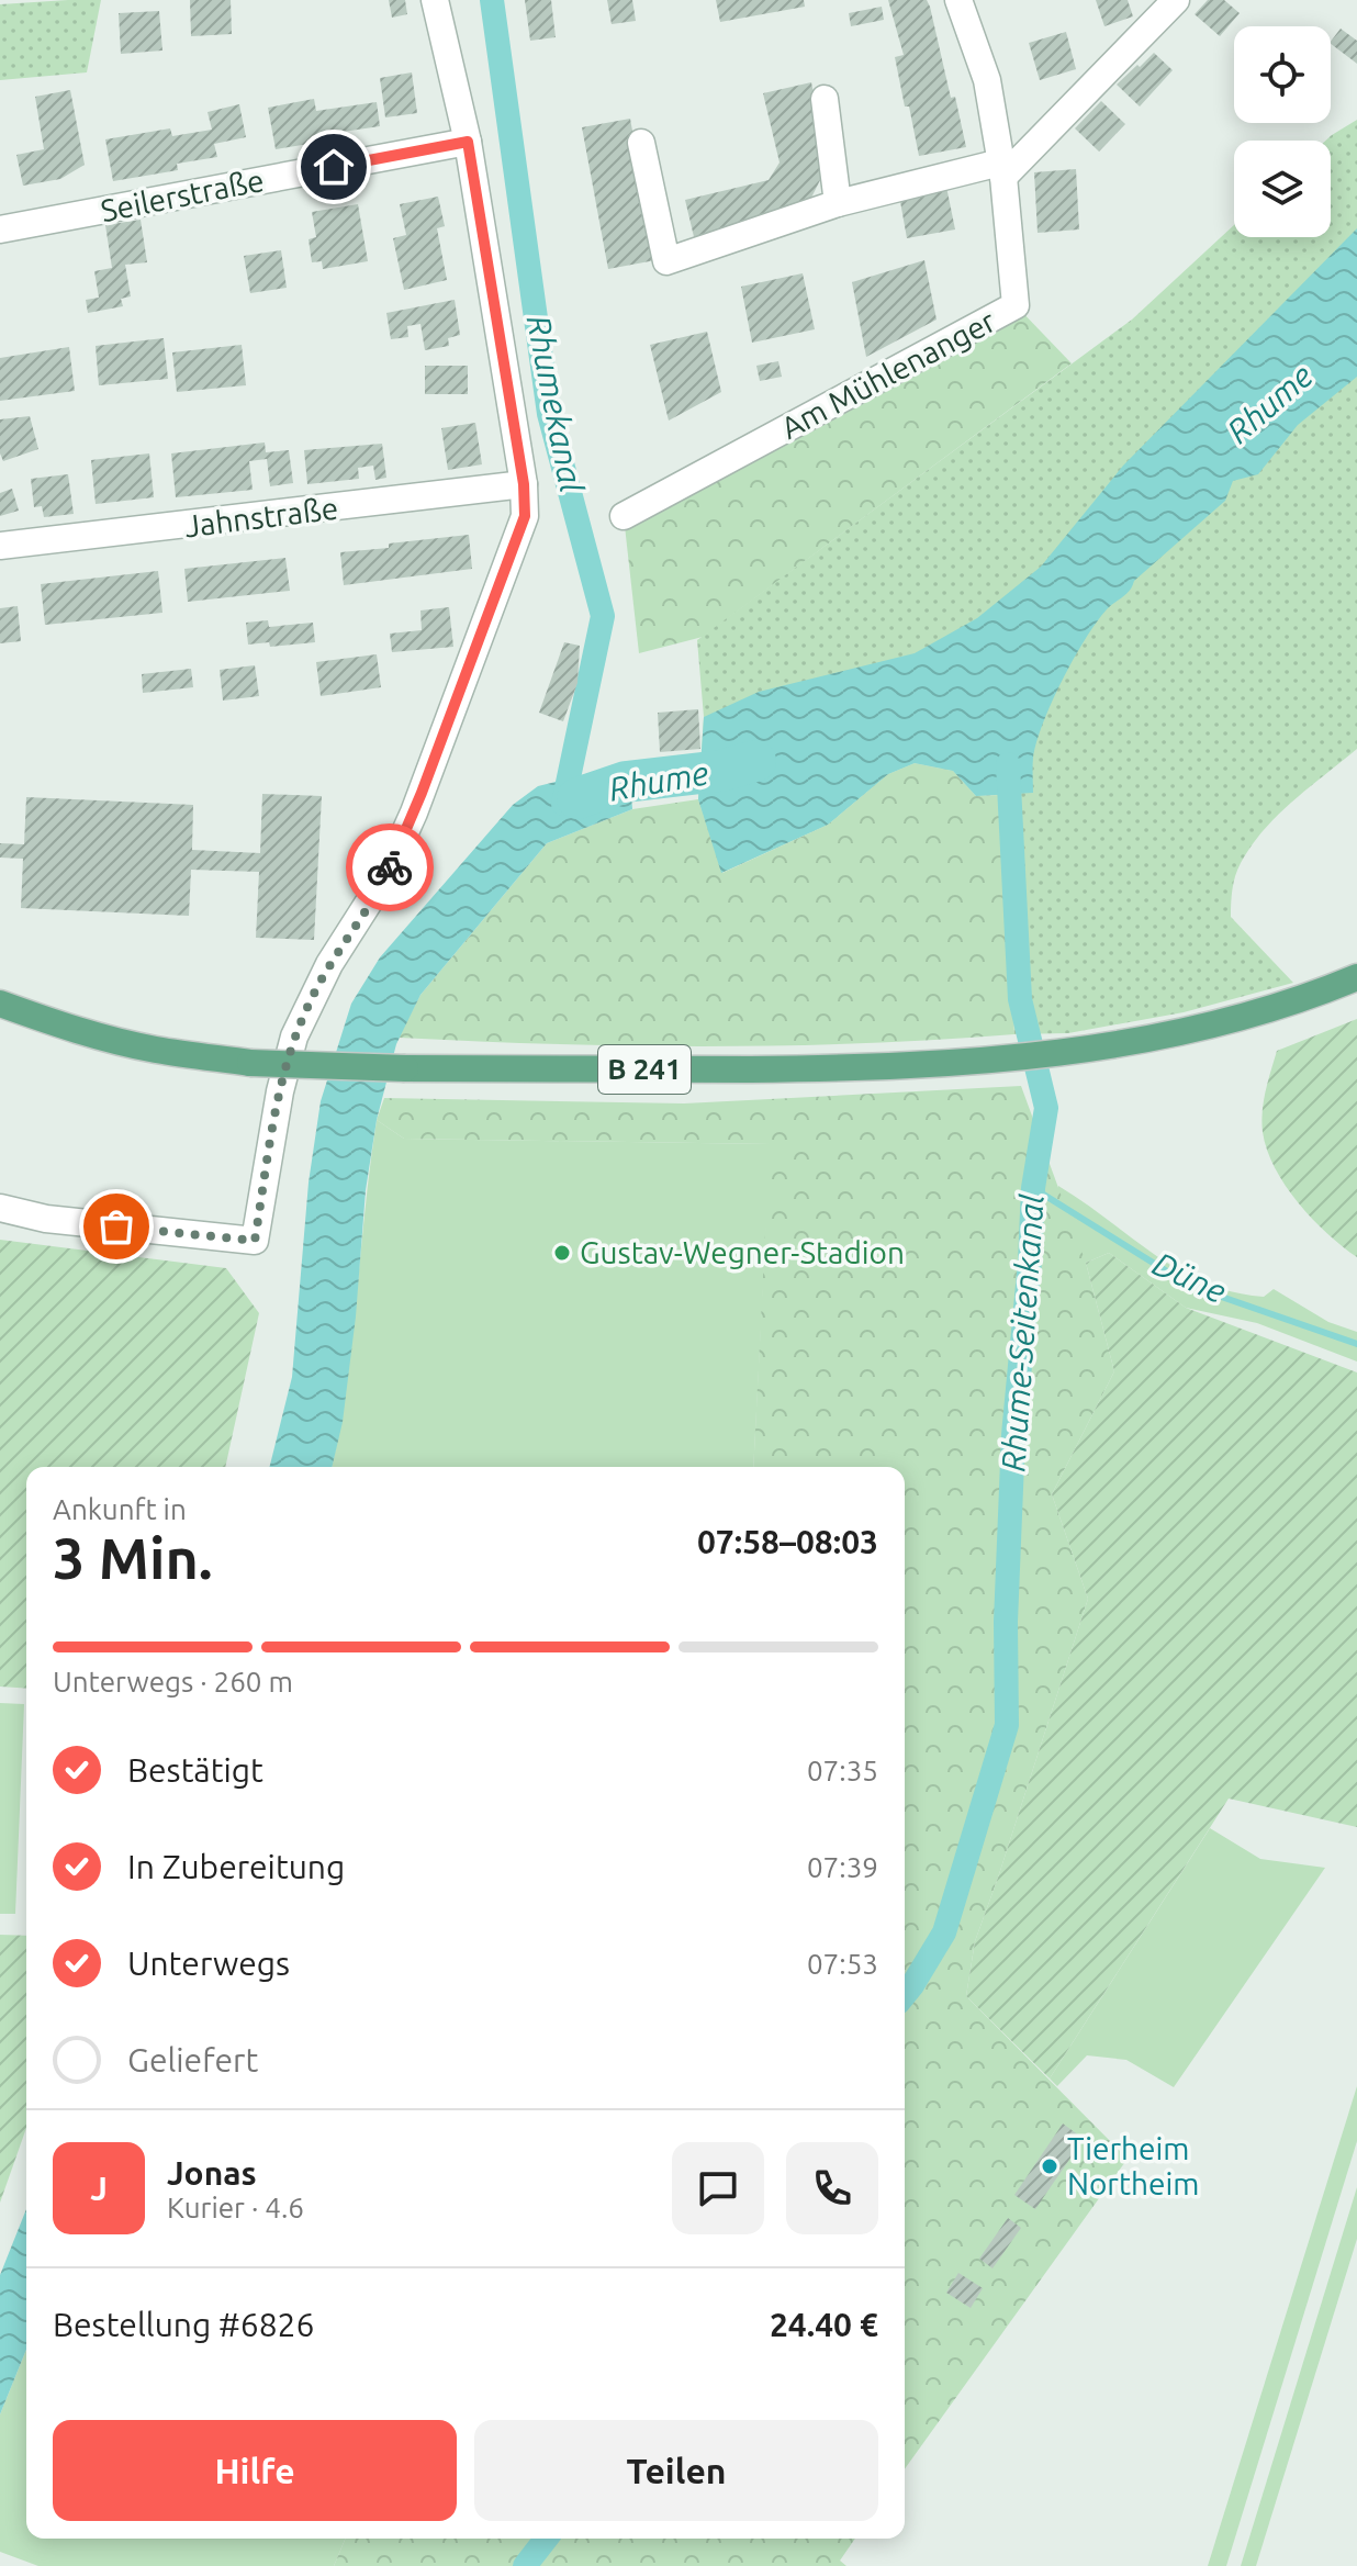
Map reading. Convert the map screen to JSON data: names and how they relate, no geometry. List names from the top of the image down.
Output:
{
  "streets": {
    "main road": ["B 241"],
    "street": ["Seilerstraße", "Am Mühlenanger", "Jahnstraße"]
  },
  "water": [
    "Rhumekanal",
    "Rhume",
    "Düne",
    "Rhume-Seitenkanal"
  ],
  "places": ["Gustav-Wegner-Stadion", "Tierheim Northeim"],
  "page": {
    "heading": ["3 Min.", "Ankunft in", "07:58–08:03"],
    "panel": [
      "Jonas",
      "Kurier · 4.6",
      "Bestellung #6826",
      "24.40 €"
    ],
    "bar": "Unterwegs · 260 m",
    "list": [
      ["Bestätigt", "07:35"],
      ["In Zubereitung", "07:39"],
      ["Unterwegs", "07:53"],
      "Geliefert"
    ],
    "round": "J",
    "buttons": ["Hilfe", "Teilen"]
  }
}
